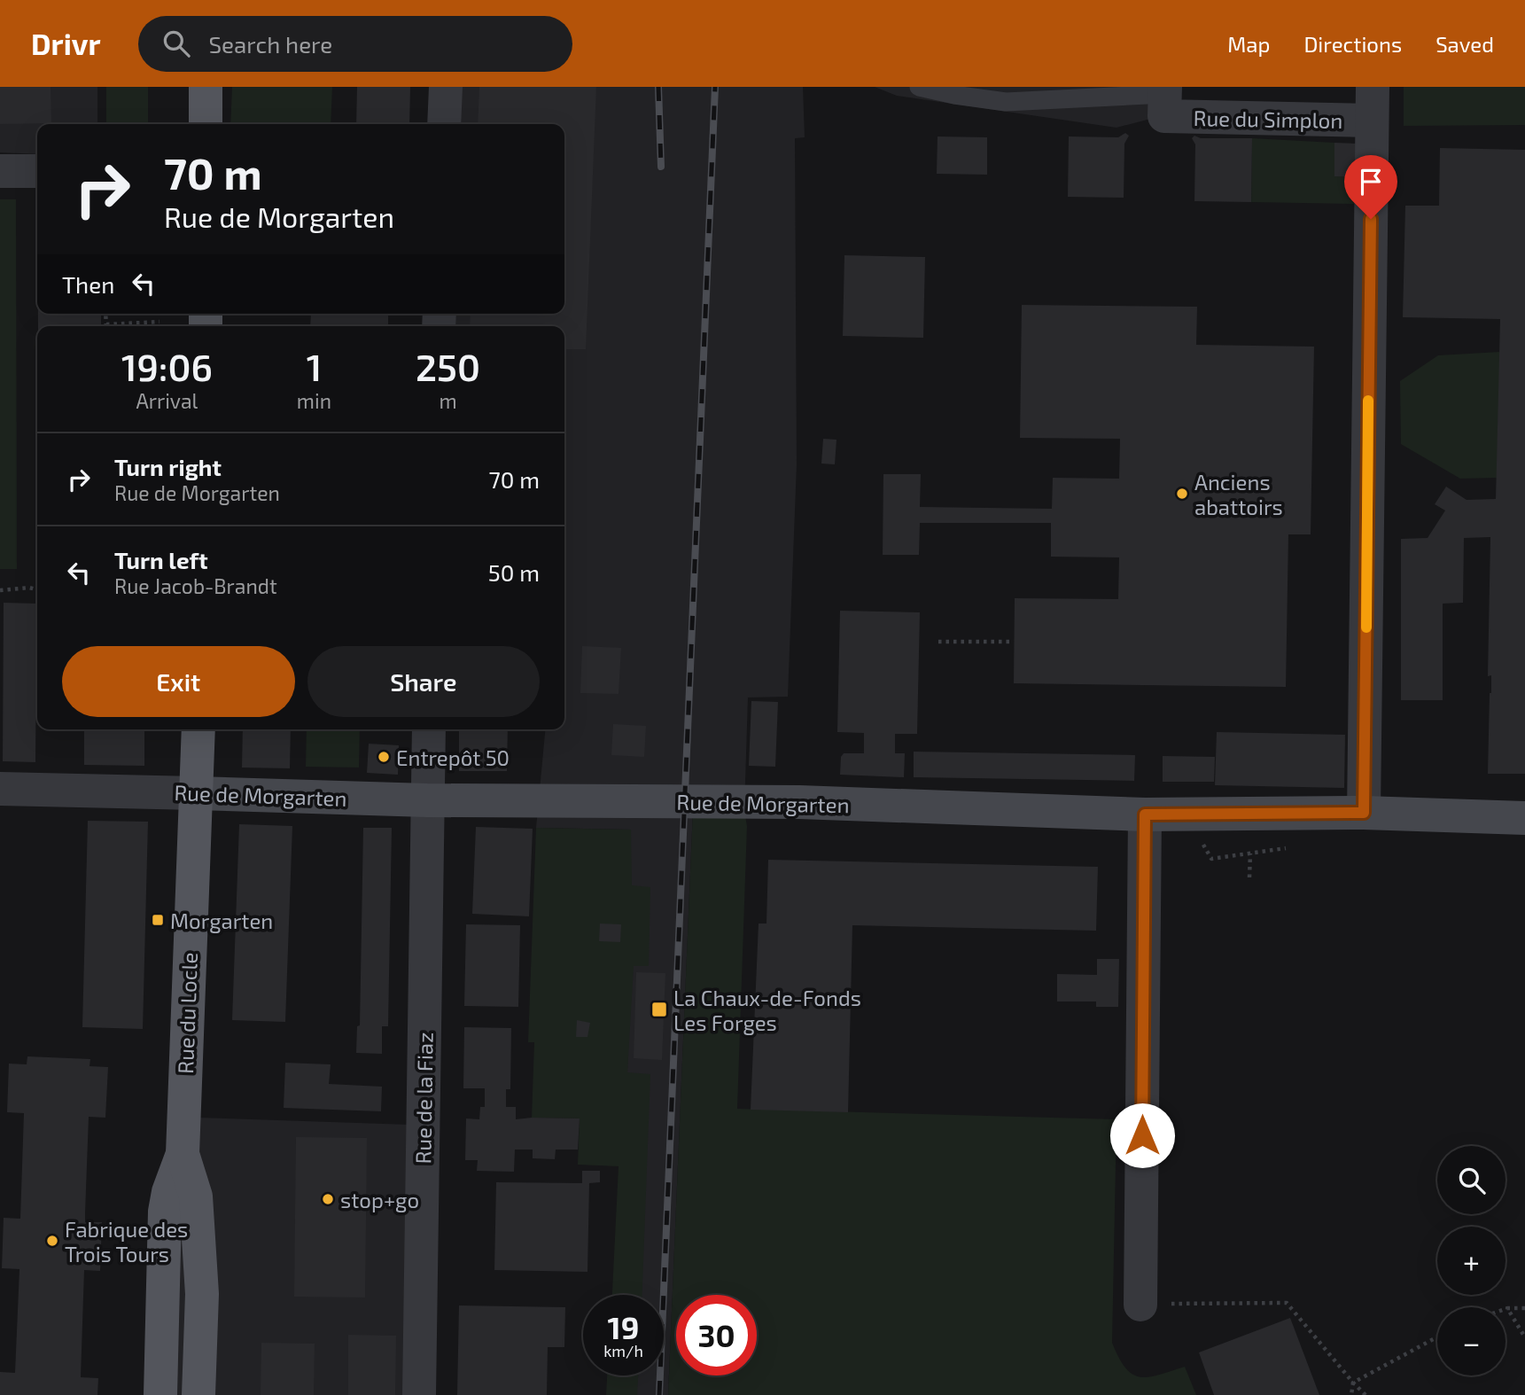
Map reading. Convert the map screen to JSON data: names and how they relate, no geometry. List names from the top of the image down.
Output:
{
  "streets": {
    "main road": ["Rue de Morgarten", "Rue du Locle"],
    "street": ["Rue du Simplon", "Rue de la Fiaz"]
  },
  "crossings": [
    ["Rue de Morgarten", "Rue du Locle"],
    ["Rue de Morgarten", "Rue de la Fiaz"]
  ],
  "places": {
    "other": [
      "Anciens abattoirs",
      "Entrepôt 50",
      "stop+go",
      "Fabrique des Trois Tours"
    ],
    "transit": ["Morgarten", "La Chaux-de-Fonds Les Forges"]
  },
  "page": {
    "header": "Drivr",
    "search": "Search here",
    "nav": ["Map", "Directions", "Saved"],
    "turn": ["70 m", "Rue de Morgarten"],
    "then": "Then",
    "eta": [
      "19:06",
      "Arrival",
      "1",
      "min",
      "250",
      "m"
    ],
    "list": [
      {
        "name": "Turn right",
        "note": "Rue de Morgarten",
        "value": "70 m"
      },
      {
        "name": "Turn left",
        "note": "Rue Jacob-Brandt",
        "value": "50 m"
      }
    ],
    "buttons": ["Exit", "Share"],
    "map_buttons": ["+", "−"],
    "speed": "19 km/h",
    "limit": "30"
  }
}
